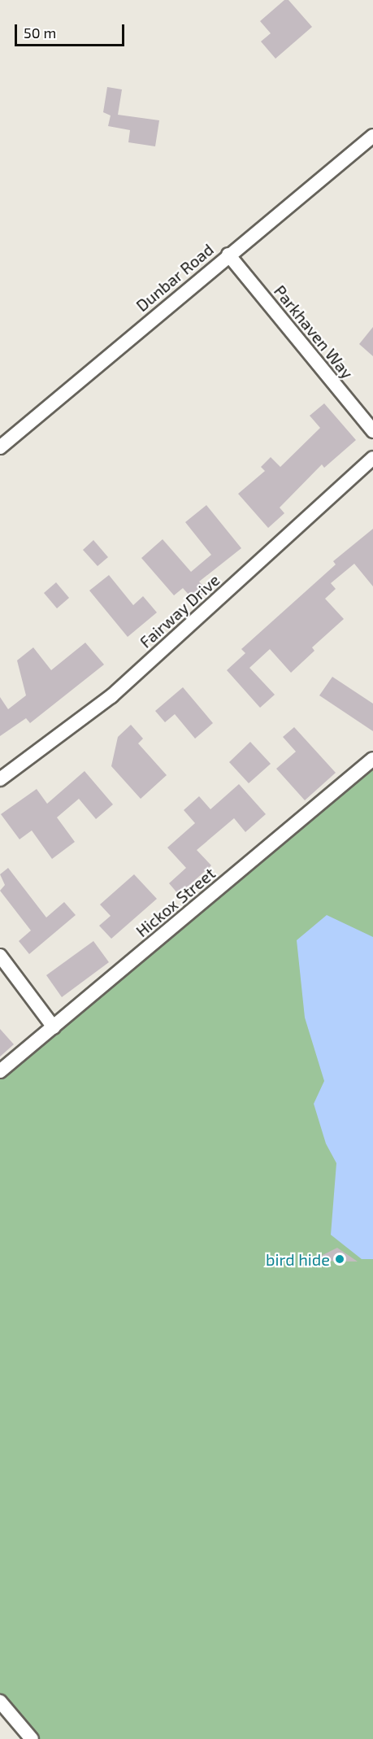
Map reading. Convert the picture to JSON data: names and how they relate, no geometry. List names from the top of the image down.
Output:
{
  "streets": {
    "street": [
      "Dunbar Road",
      "Parkhaven Way",
      "Fairway Drive",
      "Hickox Street"
    ]
  },
  "crossings": [
    ["Dunbar Road", "Parkhaven Way"]
  ],
  "places": ["bird hide"],
  "scale_bar": "50 m"
}
